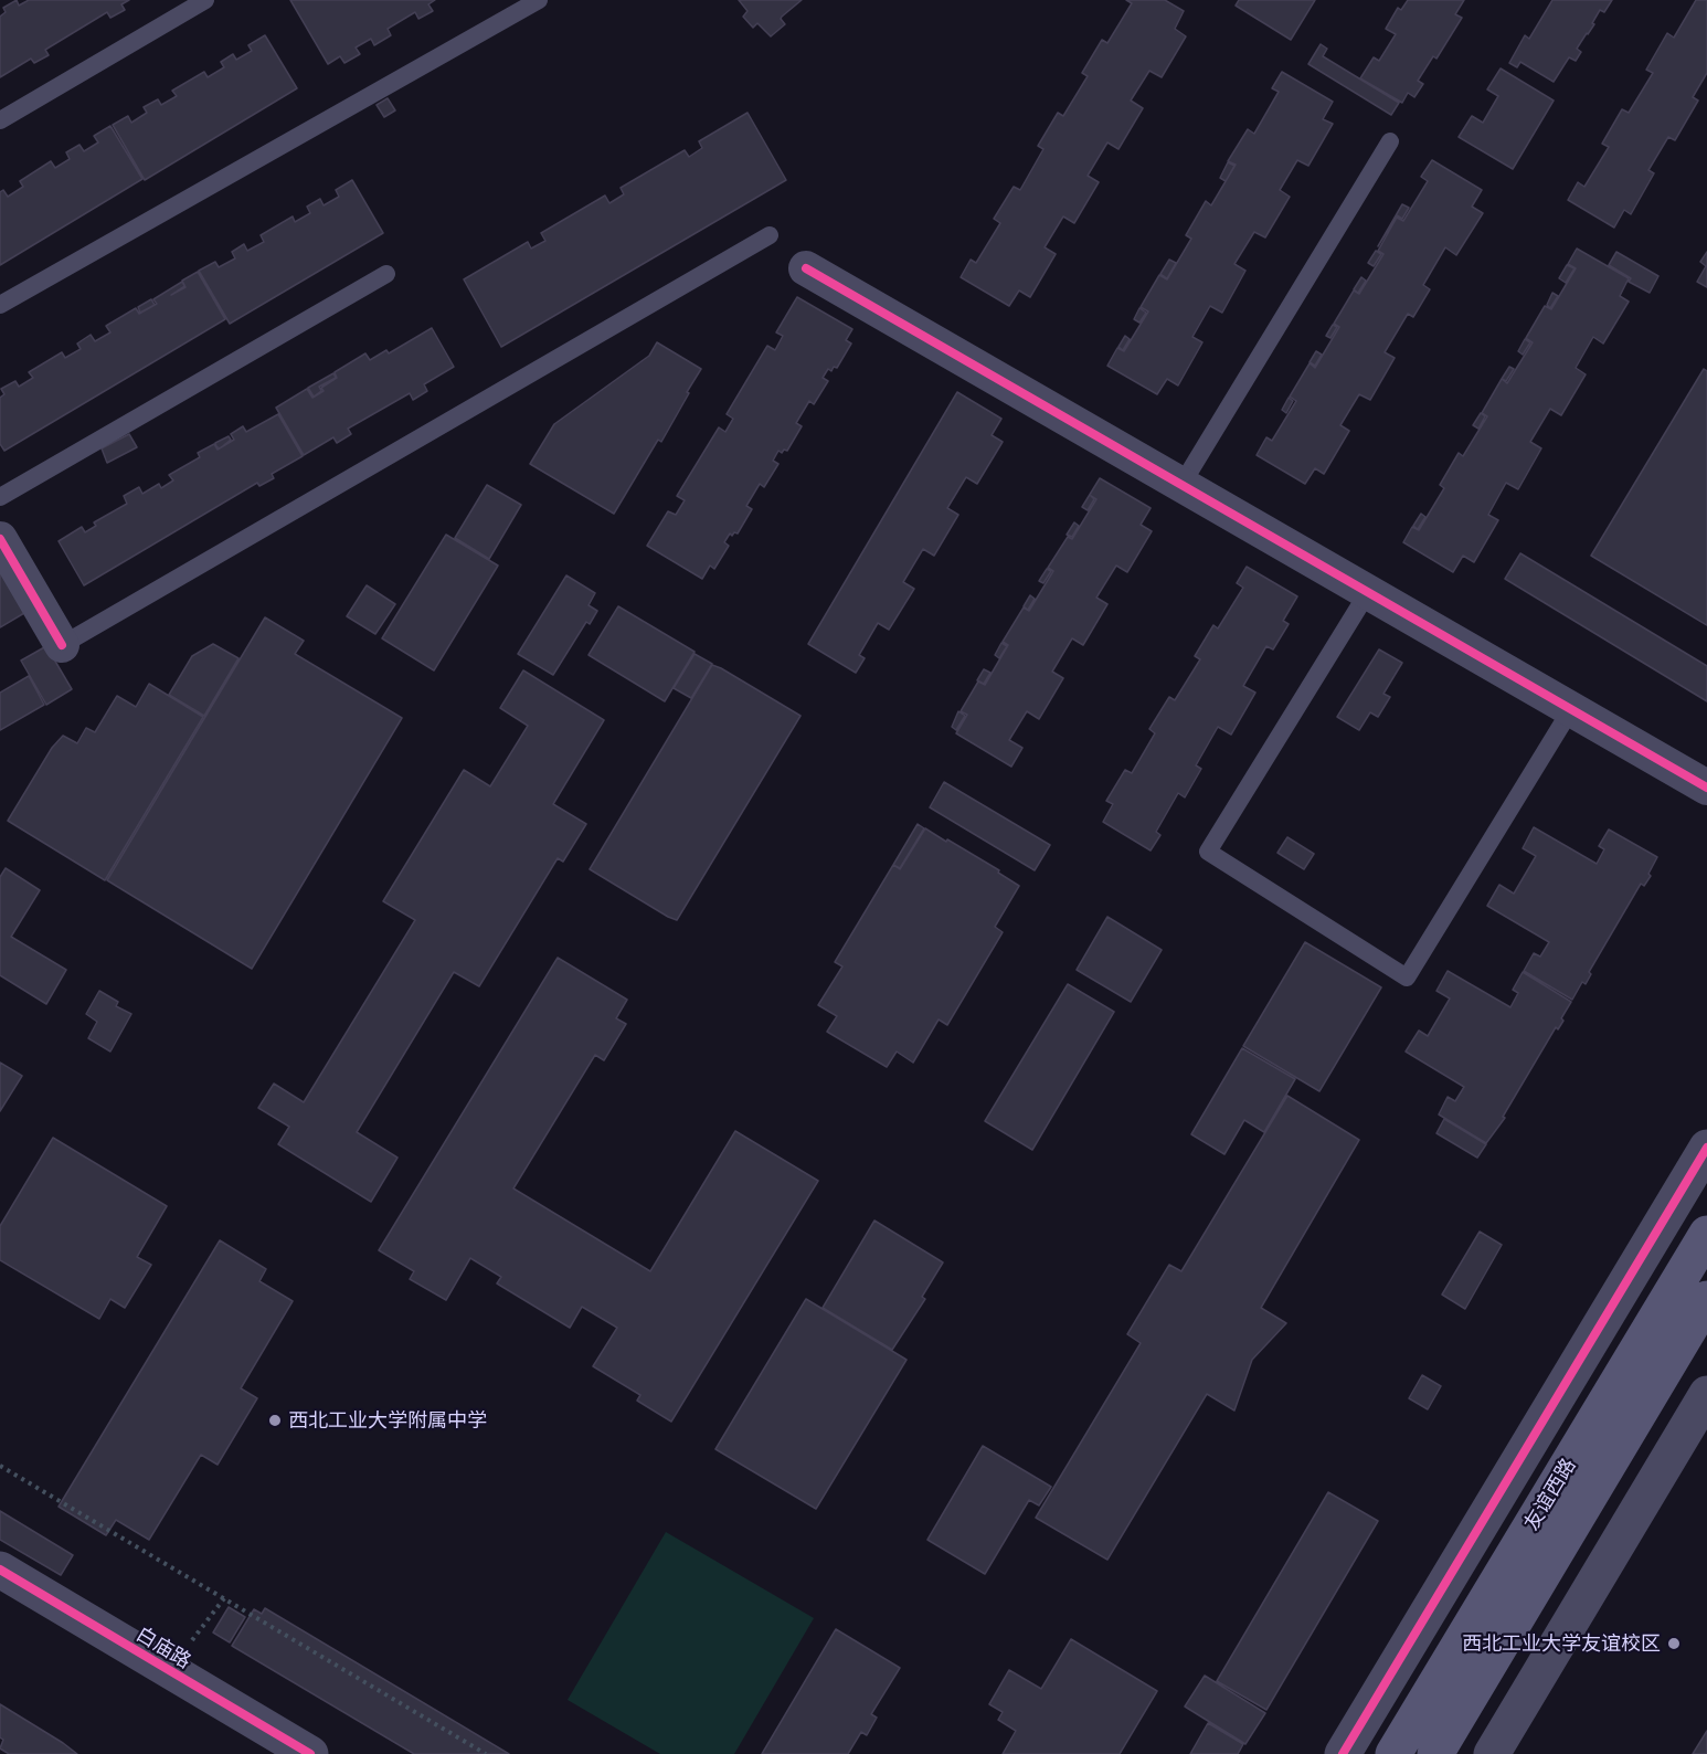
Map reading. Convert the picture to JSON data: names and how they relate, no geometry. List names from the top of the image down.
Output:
{
  "streets": {
    "main road": ["友谊西路"],
    "street": ["白庙路"]
  },
  "places": ["西北工业大学附属中学", "西北工业大学友谊校区"]
}
